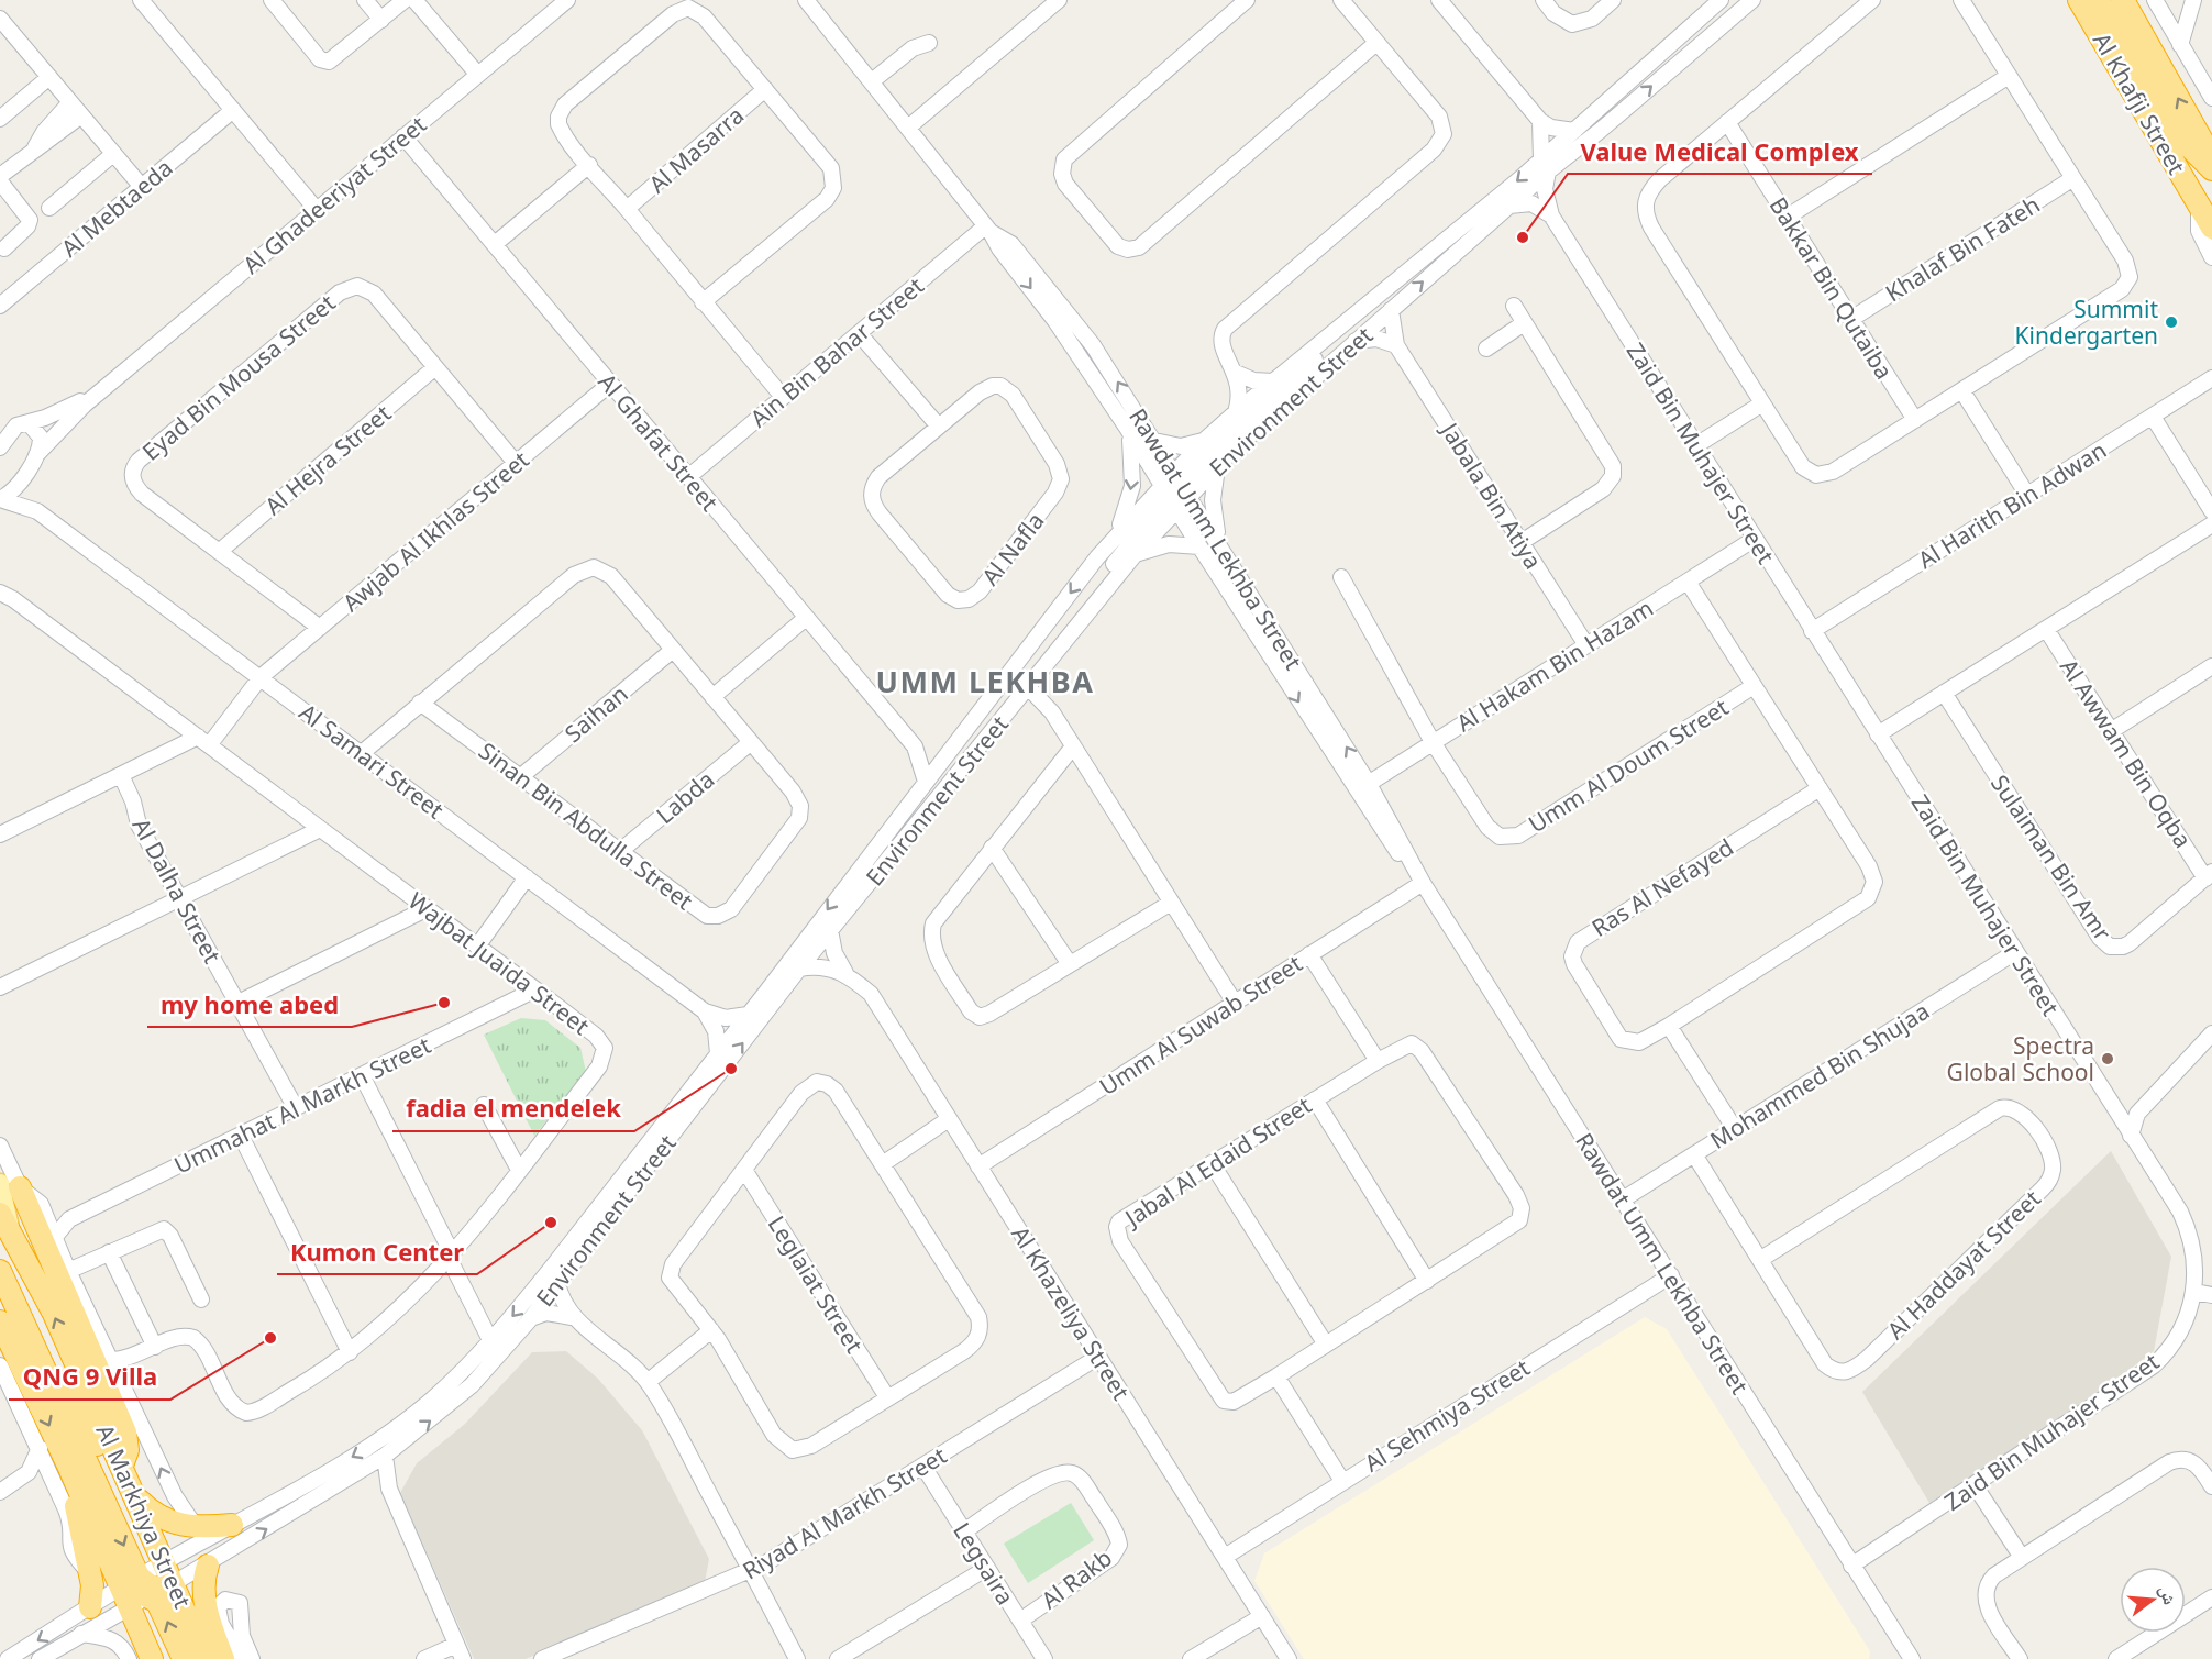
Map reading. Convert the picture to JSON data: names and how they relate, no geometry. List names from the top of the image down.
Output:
{
  "streets": {
    "highway": ["Al Khafji Street", "Al Markhiya Street"],
    "street": [
      "Al Masarra",
      "Al Ghadeeriyat Street",
      "Al Mebtaeda",
      "Khalaf Bin Fateh",
      "Bakkar Bin Qutaiba",
      "Ain Bin Bahar Street",
      "Eyad Bin Mousa Street",
      "Environment Street",
      "Al Ghafat Street",
      "Zaid Bin Muhajer Street",
      "Al Hejra Street",
      "Jabala Bin Atiya",
      "Al Harith Bin Adwan",
      "Awjab Al Ikhlas Street",
      "Rawdat Umm Lekhba Street",
      "Al Nafla",
      "Al Hakam Bin Hazam",
      "Saihan",
      "Al Awwam Bin Oqba",
      "Al Samari Street",
      "Umm Al Doum Street",
      "Labda",
      "Sinan Bin Abdulla Street",
      "Sulaiman Bin Amr",
      "Ras Al Nefayed",
      "Al Dalha Street",
      "Wajbat Juaida Street",
      "Umm Al Suwab Street",
      "Mohammed Bin Shujaa",
      "Ummahat Al Markh Street",
      "Jabal Al Edaid Street",
      "Al Haddayat Street",
      "Leglaiat Street",
      "Al Khazeliya Street",
      "Al Sehmiya Street",
      "Riyad Al Markh Street",
      "Legsaira",
      "Al Rakb"
    ]
  },
  "crossings": [
    ["Al Ghadeeriyat Street", "Al Ghafat Street"],
    ["Al Ghadeeriyat Street", "Al Samari Street"],
    ["Khalaf Bin Fateh", "Bakkar Bin Qutaiba"],
    ["Ain Bin Bahar Street", "Al Ghafat Street"],
    ["Ain Bin Bahar Street", "Rawdat Umm Lekhba Street"],
    ["Eyad Bin Mousa Street", "Al Hejra Street"],
    ["Eyad Bin Mousa Street", "Awjab Al Ikhlas Street"],
    ["Environment Street", "Al Ghafat Street"],
    ["Environment Street", "Zaid Bin Muhajer Street"],
    ["Environment Street", "Jabala Bin Atiya"],
    ["Environment Street", "Rawdat Umm Lekhba Street"],
    ["Environment Street", "Al Samari Street"],
    ["Environment Street", "Al Khazeliya Street"],
    ["Environment Street", "Al Markhiya Street"],
    ["Al Ghafat Street", "Awjab Al Ikhlas Street"],
    ["Zaid Bin Muhajer Street", "Al Harith Bin Adwan"],
    ["Zaid Bin Muhajer Street", "Rawdat Umm Lekhba Street"],
    ["Zaid Bin Muhajer Street", "Al Hakam Bin Hazam"],
    ["Zaid Bin Muhajer Street", "Mohammed Bin Shujaa"],
    ["Jabala Bin Atiya", "Al Hakam Bin Hazam"],
    ["Awjab Al Ikhlas Street", "Al Samari Street"],
    ["Awjab Al Ikhlas Street", "Wajbat Juaida Street"],
    ["Rawdat Umm Lekhba Street", "Al Hakam Bin Hazam"],
    ["Rawdat Umm Lekhba Street", "Umm Al Suwab Street"],
    ["Rawdat Umm Lekhba Street", "Mohammed Bin Shujaa"],
    ["Rawdat Umm Lekhba Street", "Al Sehmiya Street"],
    ["Al Hakam Bin Hazam", "Umm Al Doum Street"],
    ["Al Hakam Bin Hazam", "Ras Al Nefayed"],
    ["Saihan", "Sinan Bin Abdulla Street"],
    ["Al Awwam Bin Oqba", "Sulaiman Bin Amr"],
    ["Al Samari Street", "Sinan Bin Abdulla Street"],
    ["Umm Al Doum Street", "Ras Al Nefayed"],
    ["Labda", "Sinan Bin Abdulla Street"],
    ["Al Dalha Street", "Ummahat Al Markh Street"],
    ["Wajbat Juaida Street", "Ummahat Al Markh Street"],
    ["Wajbat Juaida Street", "Al Markhiya Street"],
    ["Umm Al Suwab Street", "Al Khazeliya Street"],
    ["Mohammed Bin Shujaa", "Al Haddayat Street"],
    ["Ummahat Al Markh Street", "Al Markhiya Street"],
    ["Al Khazeliya Street", "Al Sehmiya Street"],
    ["Al Khazeliya Street", "Riyad Al Markh Street"],
    ["Riyad Al Markh Street", "Legsaira"],
    ["Legsaira", "Al Rakb"]
  ],
  "districts": ["UMM LEKHBA"],
  "places": [
    "Value Medical Complex",
    "Summit Kindergarten",
    "my home abed",
    "Spectra Global School",
    "fadia el mendelek",
    "Kumon Center",
    "QNG 9 Villa"
  ],
  "north": "right"
}
